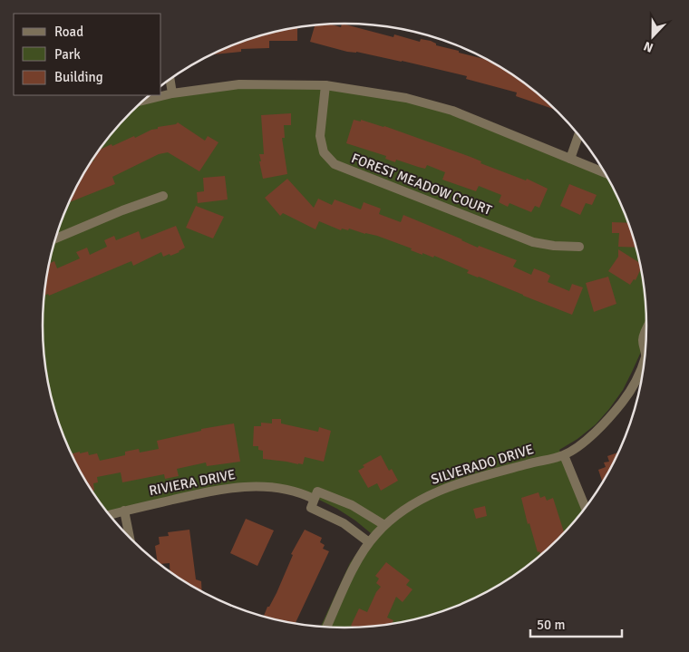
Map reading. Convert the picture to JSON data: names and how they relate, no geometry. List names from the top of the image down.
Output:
{
  "streets": {
    "street": ["FOREST MEADOW COURT", "SILVERADO DRIVE", "RIVIERA DRIVE"]
  },
  "legend": ["Road", "Park", "Building"],
  "scale_bar": "50 m",
  "north": "bottom"
}
